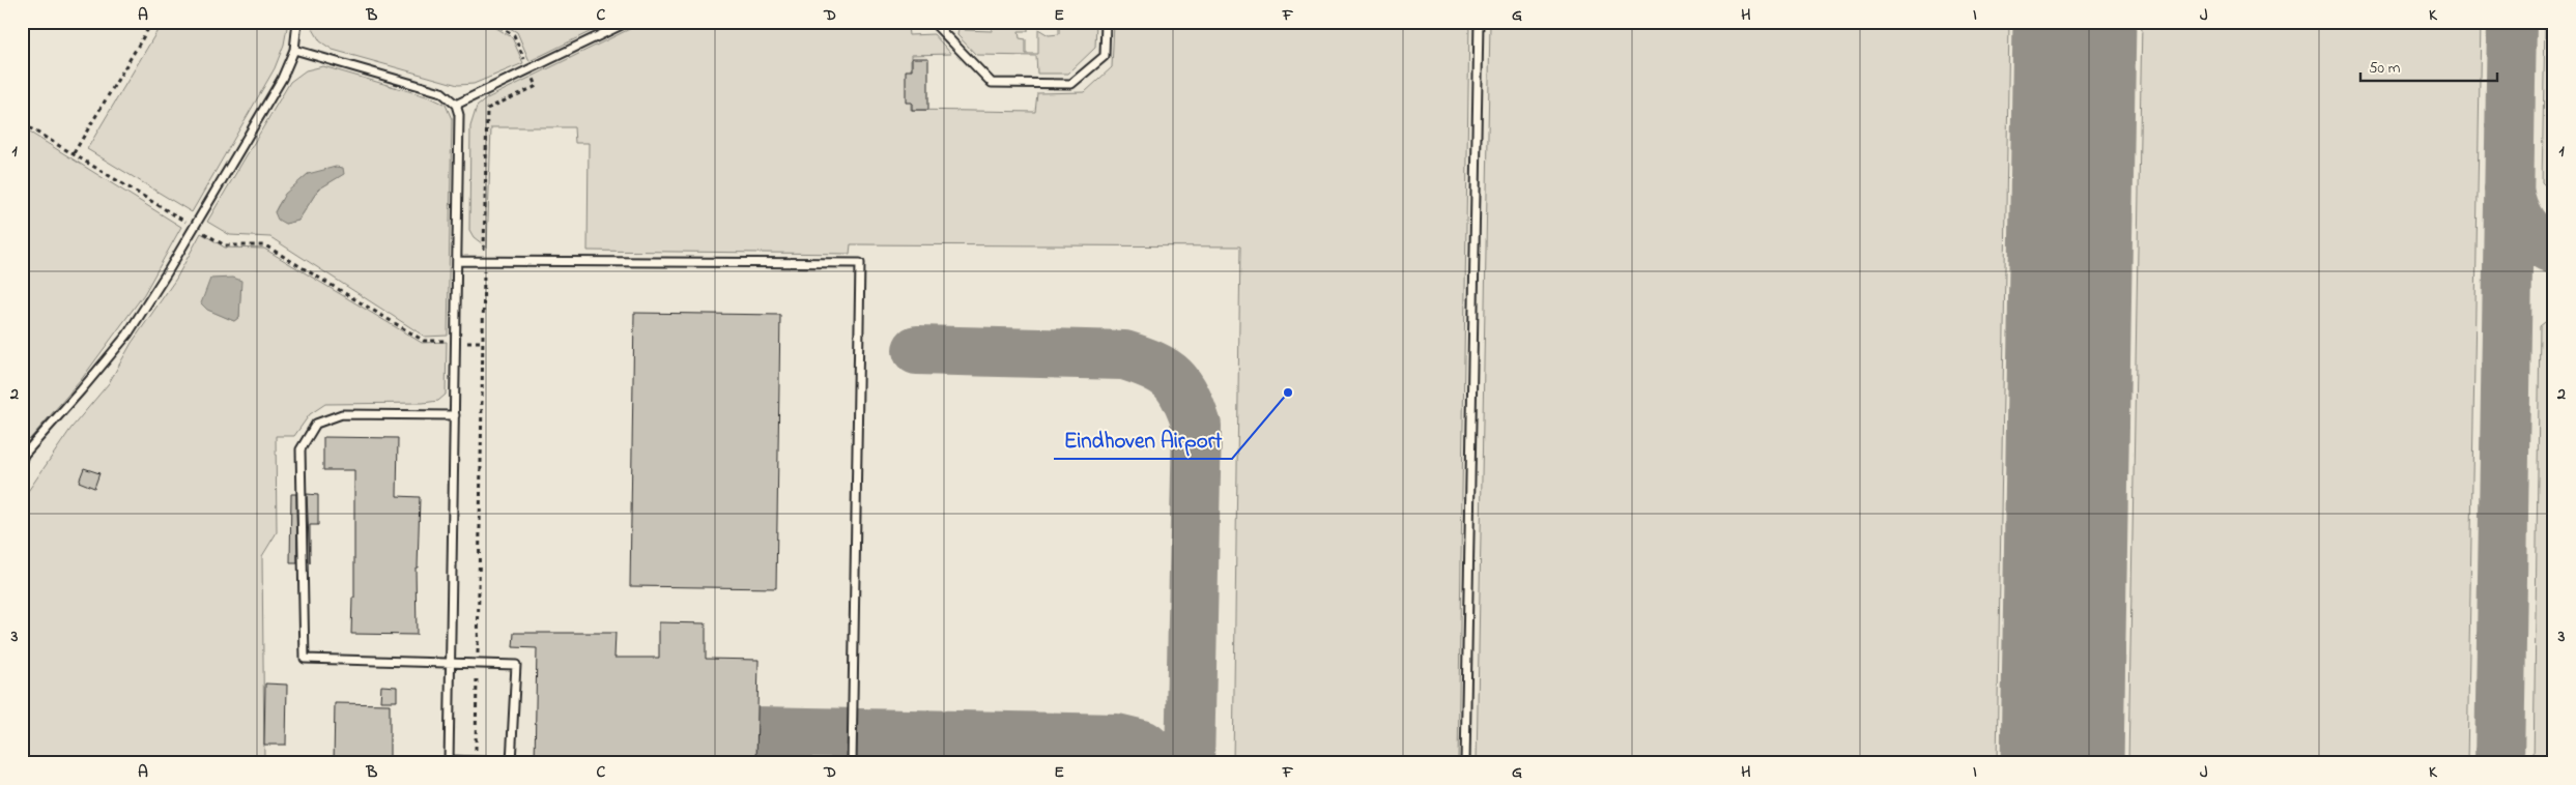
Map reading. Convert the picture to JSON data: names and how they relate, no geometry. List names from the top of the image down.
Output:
{
  "places": ["Eindhoven Airport"],
  "scale_bar": "50 m",
  "grid": {
    "columns": [
      "A",
      "B",
      "C",
      "D",
      "E",
      "F",
      "G",
      "H",
      "I",
      "J",
      "K"
    ],
    "rows": ["1", "2", "3"]
  }
}
